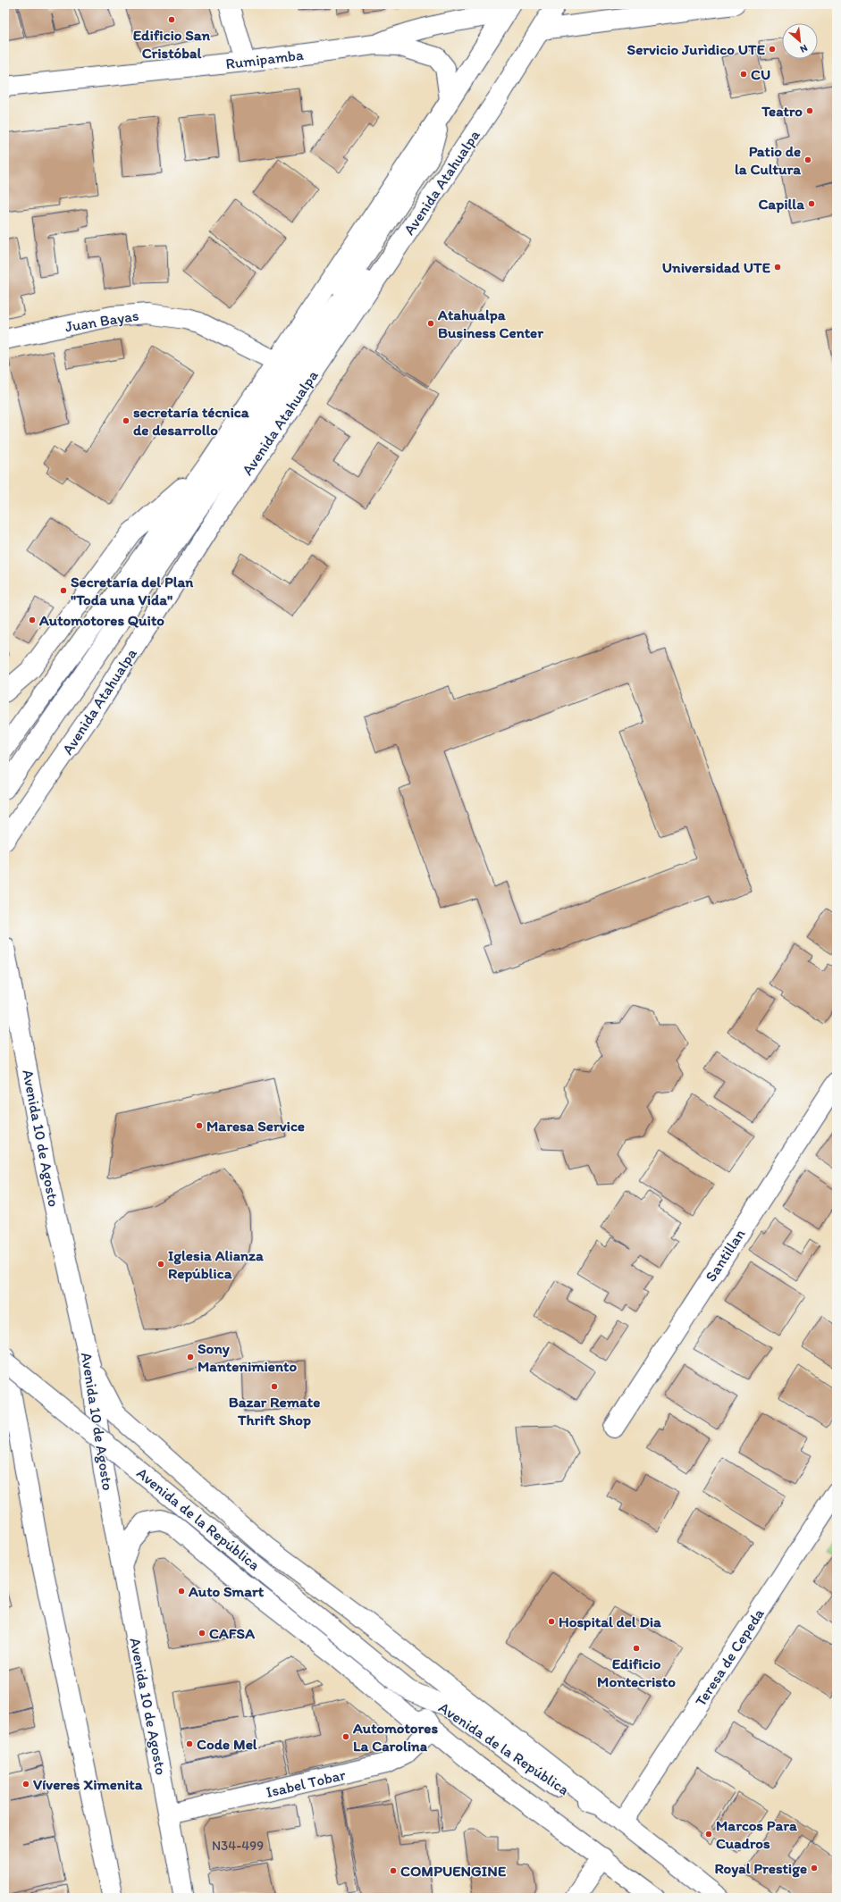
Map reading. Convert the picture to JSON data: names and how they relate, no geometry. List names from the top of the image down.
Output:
{
  "streets": {
    "main road": [
      "Rumipamba",
      "Avenida Atahualpa",
      "Juan Bayas",
      "Avenida 10 de Agosto",
      "Santillan",
      "Avenida de la República",
      "Teresa de Cepeda",
      "Isabel Tobar"
    ]
  },
  "crossings": [
    ["Avenida 10 de Agosto", "Isabel Tobar"],
    ["Avenida de la República", "Teresa de Cepeda"],
    ["Avenida de la República", "Isabel Tobar"]
  ],
  "places": [
    "Edificio San Cristóbal",
    "Servicio Jurìdico UTE",
    "CU",
    "Teatro",
    "Patio de la Cultura",
    "Capilla",
    "Universidad UTE",
    "Atahualpa Business Center",
    "secretaría técnica de desarrollo",
    "Secretaría del Plan \"Toda una Vida\"",
    "Automotores Quito",
    "Maresa Service",
    "Iglesia Alianza República",
    "Sony Mantenimiento",
    "Bazar Remate Thrift Shop",
    "Auto Smart",
    "Hospital del Dia",
    "CAFSA",
    "Edificio Montecristo",
    "Automotores La Carolina",
    "Code Mel",
    "Víveres Ximenita",
    "Marcos Para Cuadros",
    "Royal Prestige",
    "COMPUENGINE"
  ],
  "house_numbers": ["N34-499"],
  "north": "bottom right"
}
